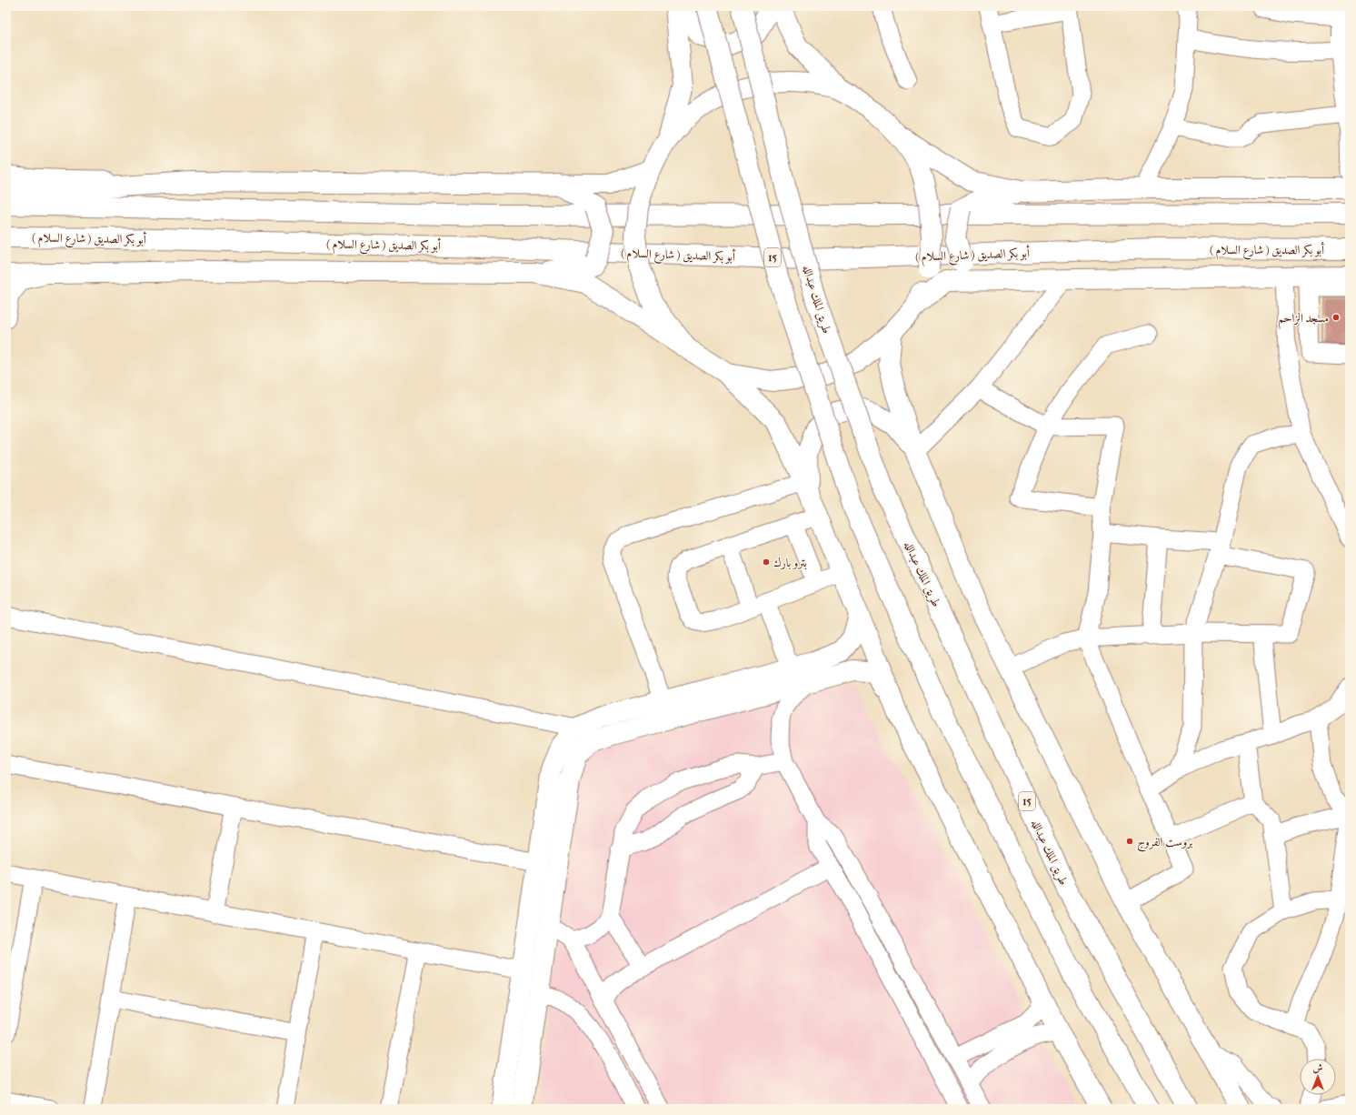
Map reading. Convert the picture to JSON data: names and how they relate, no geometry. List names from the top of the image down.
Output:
{
  "streets": {
    "main road": ["( شارع السلام ) أبو بكر الصديق", "15", "طريق الملك عبدالله"]
  },
  "places": ["مسجد الزاحم", "بترو بارك", "بروست الفروج"],
  "north": "top"
}
